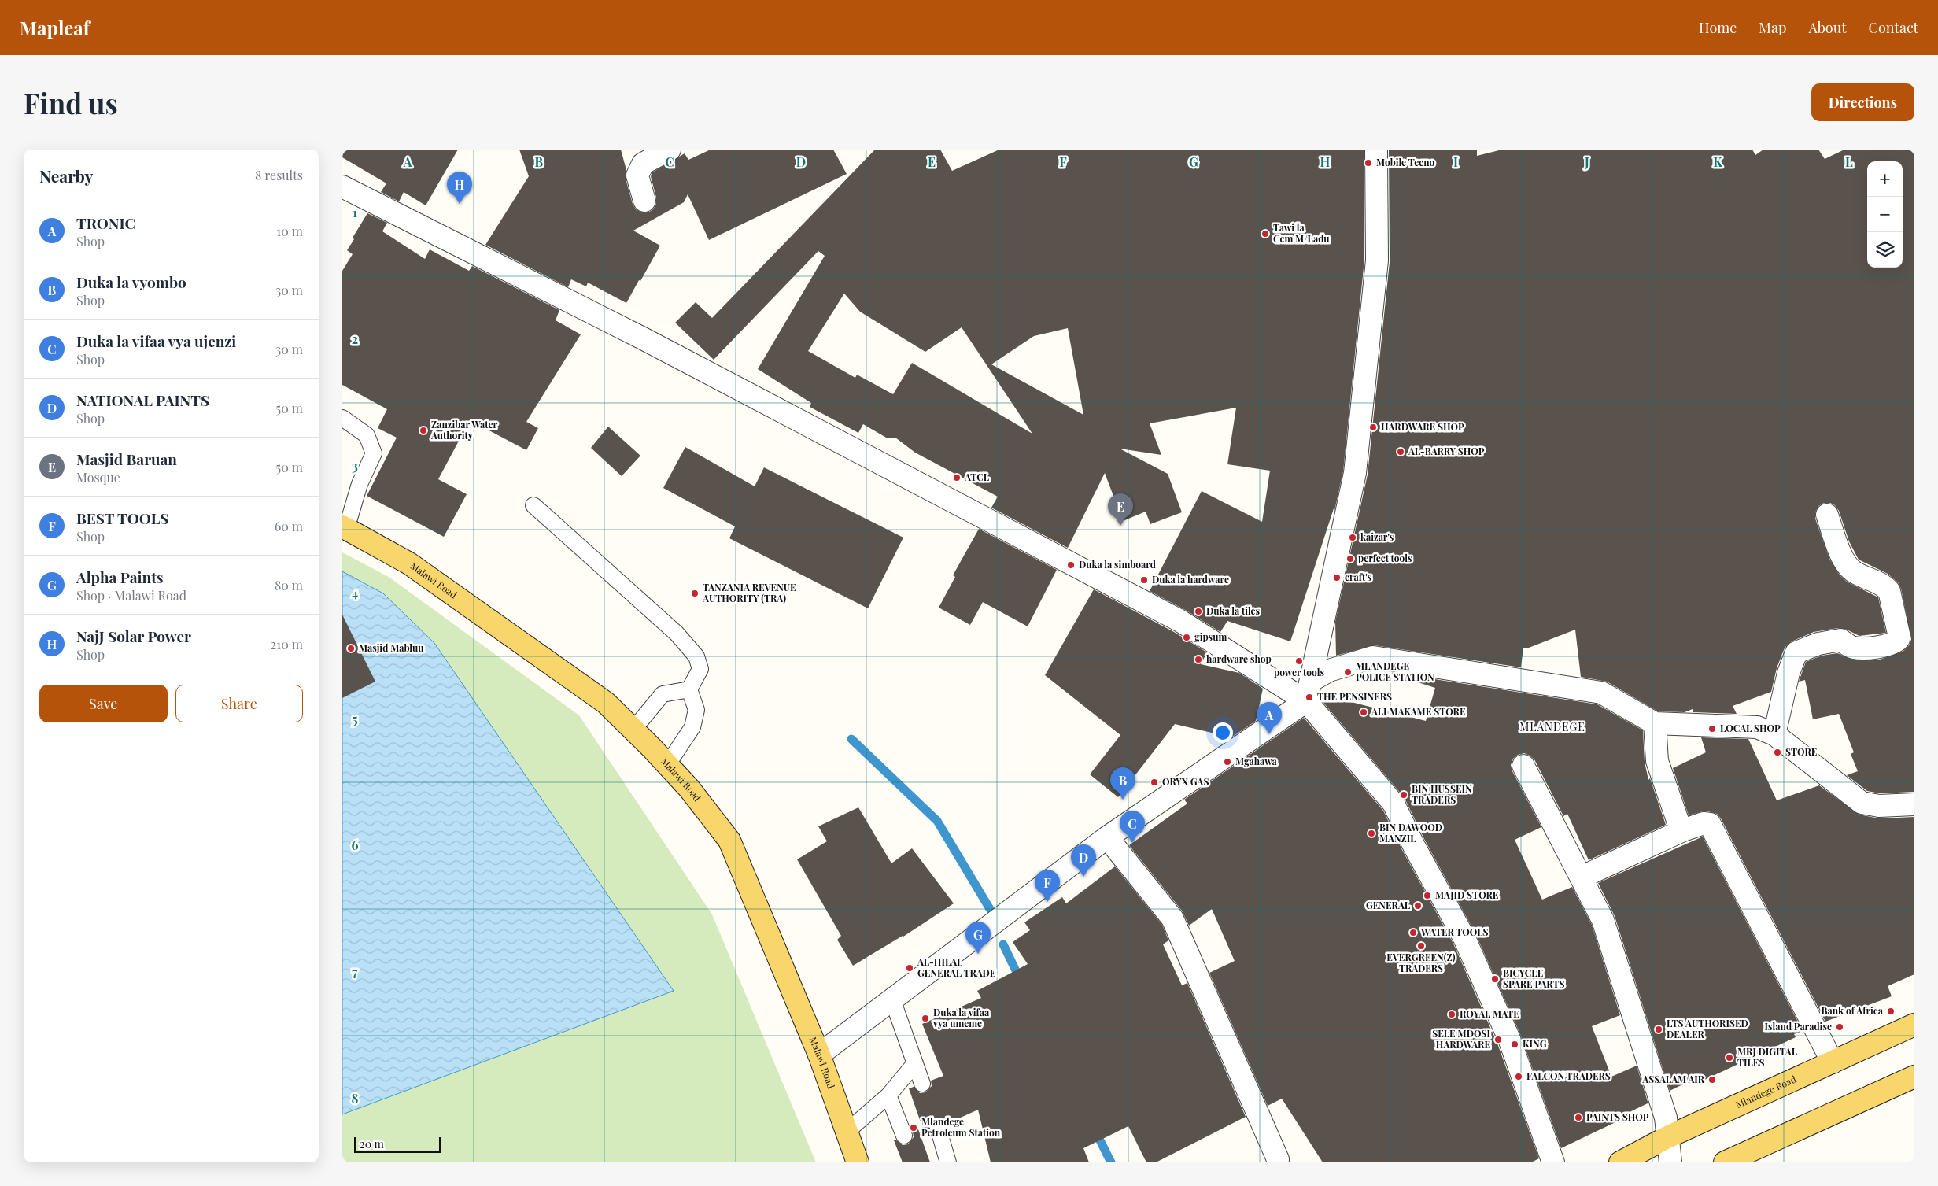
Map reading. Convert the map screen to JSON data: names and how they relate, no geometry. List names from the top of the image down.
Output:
{
  "streets": {
    "main road": ["Malawi Road", "Mlandege Road"]
  },
  "districts": ["MLANDEGE"],
  "places": [
    "Mobile Tecno",
    "Tawi la Ccm M/Ladu",
    "HARDWARE SHOP",
    "Zanzibar Water Authority",
    "AL-BARRY SHOP",
    "ATCL",
    "kaizar's",
    "perfect tools",
    "Duka la simboard",
    "craft's",
    "Duka la hardware",
    "TANZANIA REVENUE AUTHORITY (TRA)",
    "Duka la tiles",
    "gipsum",
    "Masjid Mabluu",
    "hardware shop",
    "power tools",
    "MLANDEGE POLICE STATION",
    "THE PENSINERS",
    "ALI MAKAME STORE",
    "LOCAL SHOP",
    "STORE",
    "Mgahawa",
    "ORYX GAS",
    "BIN HUSSEIN TRADERS",
    "BIN DAWOOD MANZIL",
    "MAJID STORE",
    "GENERAL",
    "WATER TOOLS",
    "EVERGREEN(Z) TRADERS",
    "AL-HILAL GENERAL TRADE",
    "BICYCLE SPARE PARTS",
    "Bank of Africa",
    "ROYAL MATE",
    "Duka la vifaa vya umeme",
    "Island Paradise",
    "LTS AUTHORISED DEALER",
    "SELE MDOSI HARDWARE",
    "KING",
    "MRJ DIGITAL TILES",
    "FALCON TRADERS",
    "ASSALAM AIR",
    "PAINTS SHOP",
    "Mlandege Petroleum Station"
  ],
  "scale_bar": "20 m",
  "page": {
    "header": "Mapleaf",
    "nav": [
      "Home",
      "Map",
      "About",
      "Contact"
    ],
    "buttons": [
      "Directions",
      ["Save", "Share"]
    ],
    "title": "Find us",
    "heading": ["Nearby", "8 results"],
    "map_buttons": ["+", "−"],
    "pins": [
      "H",
      "E",
      "A",
      "B",
      "C",
      "D",
      "F",
      "G"
    ],
    "list": [
      {
        "mark": "A",
        "name": "TRONIC",
        "note": "Shop",
        "value": "10 m"
      },
      {
        "mark": "B",
        "name": "Duka la vyombo",
        "note": "Shop",
        "value": "30 m"
      },
      {
        "mark": "C",
        "name": "Duka la vifaa vya ujenzi",
        "note": "Shop",
        "value": "30 m"
      },
      {
        "mark": "D",
        "name": "NATIONAL PAINTS",
        "note": "Shop",
        "value": "50 m"
      },
      {
        "mark": "E",
        "name": "Masjid Baruan",
        "note": "Mosque",
        "value": "50 m"
      },
      {
        "mark": "F",
        "name": "BEST TOOLS",
        "note": "Shop",
        "value": "60 m"
      },
      {
        "mark": "G",
        "name": "Alpha Paints",
        "note": "Shop · Malawi Road",
        "value": "80 m"
      },
      {
        "mark": "H",
        "name": "NajJ Solar Power",
        "note": "Shop",
        "value": "210 m"
      }
    ],
    "scale": "20 m"
  },
  "grid": {
    "columns": [
      "A",
      "B",
      "C",
      "D",
      "E",
      "F",
      "G",
      "H",
      "I",
      "J",
      "K",
      "L"
    ],
    "rows": [
      "1",
      "2",
      "3",
      "4",
      "5",
      "6",
      "7",
      "8"
    ]
  }
}
